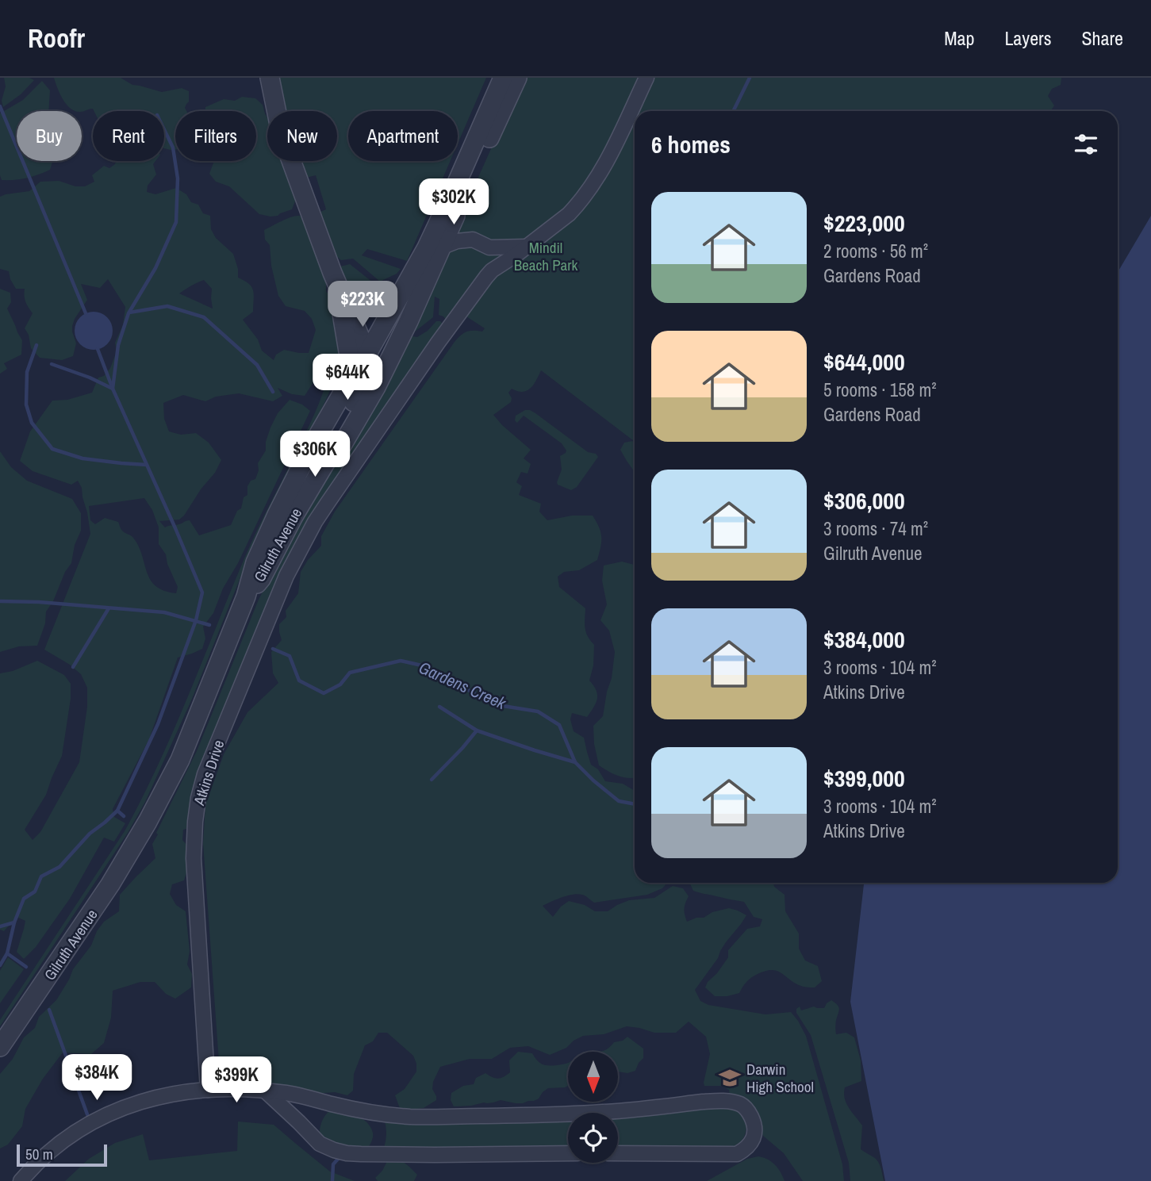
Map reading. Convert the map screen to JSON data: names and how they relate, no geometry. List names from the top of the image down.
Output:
{
  "streets": {
    "street": ["Gilruth Avenue", "Atkins Drive"]
  },
  "water": ["Gardens Creek"],
  "parks": ["Mindil Beach Park"],
  "places": {
    "school or university": ["Darwin High School"]
  },
  "scale_bar": "50 m",
  "north": "bottom",
  "page": {
    "header": "Roofr",
    "nav": ["Map", "Layers", "Share"],
    "chip": [
      "Buy",
      "Rent",
      "Filters",
      "New",
      "Apartment"
    ],
    "heading": "6 homes",
    "list": [
      {
        "name": "$223,000",
        "note": "2 rooms · 56 m² · Gardens Road"
      },
      {
        "name": "$644,000",
        "note": "5 rooms · 158 m² · Gardens Road"
      },
      {
        "name": "$306,000",
        "note": "3 rooms · 74 m² · Gilruth Avenue"
      },
      {
        "name": "$384,000",
        "note": "3 rooms · 104 m² · Atkins Drive"
      },
      {
        "name": "$399,000",
        "note": "3 rooms · 104 m² · Atkins Drive"
      }
    ],
    "price": [
      "$302K",
      "$223K",
      "$644K",
      "$306K",
      "$384K",
      "$399K"
    ],
    "scale": "50 m"
  }
}
